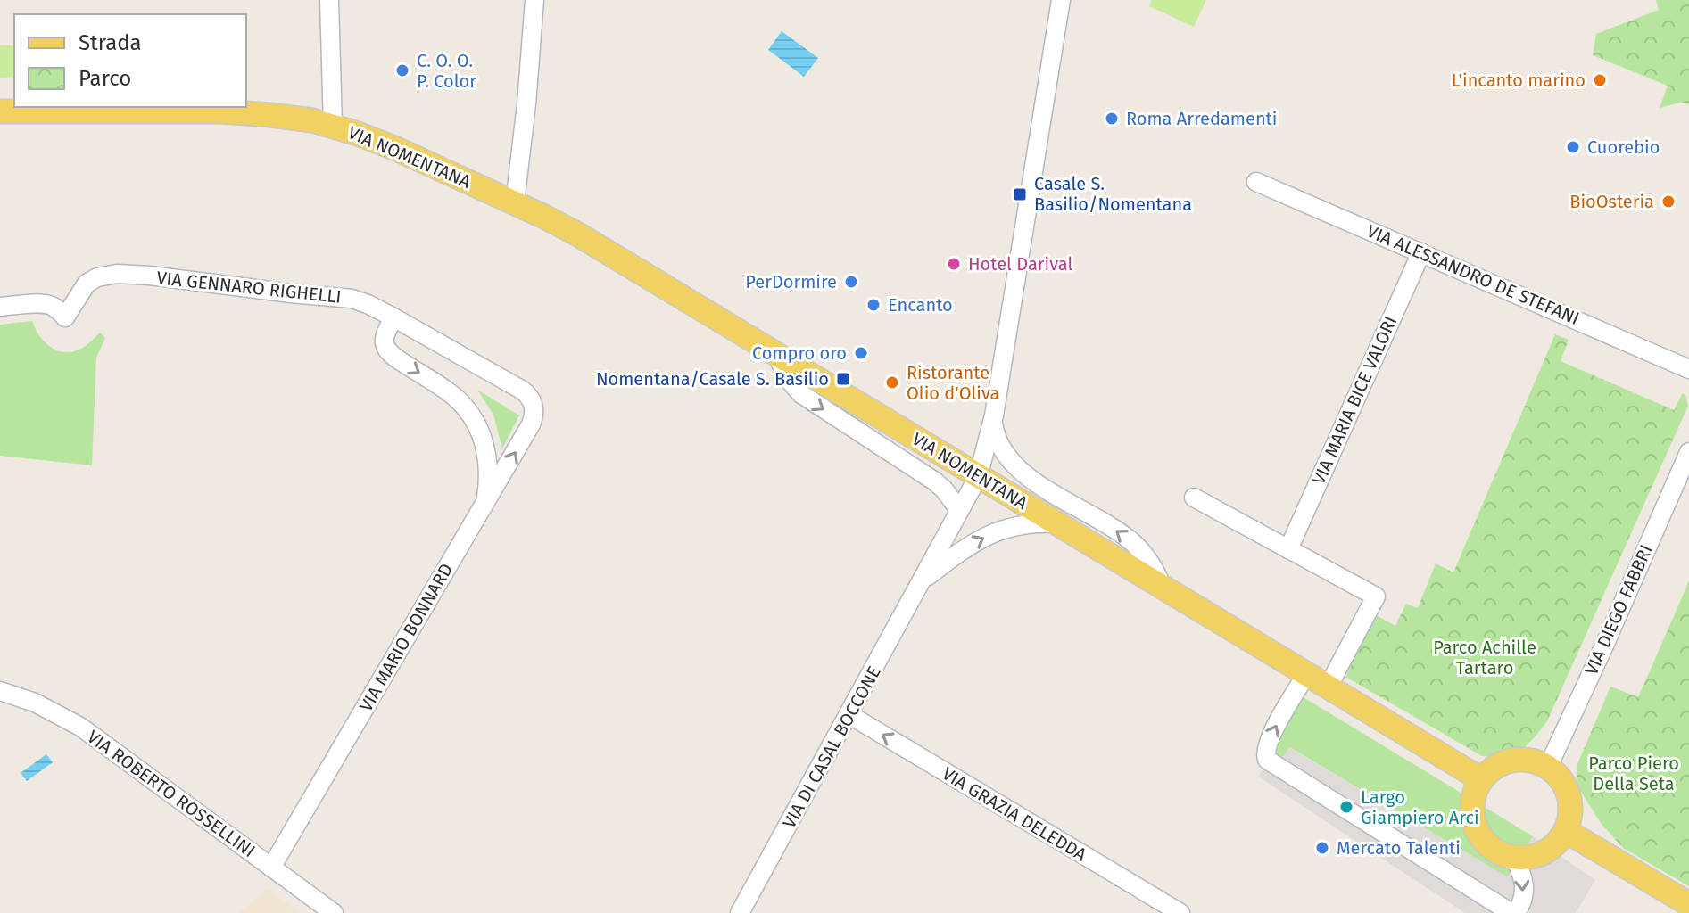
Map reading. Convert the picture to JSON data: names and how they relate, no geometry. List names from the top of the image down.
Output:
{
  "streets": {
    "main road": ["VIA NOMENTANA"],
    "street": [
      "VIA ALESSANDRO DE STEFANI",
      "VIA GENNARO RIGHELLI",
      "VIA MARIA BICE VALORI",
      "VIA DIEGO FABBRI",
      "VIA MARIO BONNARD",
      "VIA DI CASAL BOCCONE",
      "VIA ROBERTO ROSSELLINI",
      "VIA GRAZIA DELEDDA"
    ]
  },
  "crossings": [
    ["VIA NOMENTANA", "VIA DIEGO FABBRI"],
    ["VIA NOMENTANA", "VIA DI CASAL BOCCONE"],
    ["VIA ALESSANDRO DE STEFANI", "VIA MARIA BICE VALORI"],
    ["VIA GENNARO RIGHELLI", "VIA MARIO BONNARD"],
    ["VIA MARIO BONNARD", "VIA ROBERTO ROSSELLINI"],
    ["VIA DI CASAL BOCCONE", "VIA GRAZIA DELEDDA"]
  ],
  "one_way": ["VIA GRAZIA DELEDDA"],
  "parks": ["Parco Achille Tartaro", "Parco Piero Della Seta"],
  "places": {
    "other": [
      "C. O. O. P. Color",
      "L'incanto marino",
      "Roma Arredamenti",
      "Cuorebio",
      "BioOsteria",
      "Hotel Darival",
      "PerDormire",
      "Encanto",
      "Compro oro",
      "Ristorante Olio d'Oliva",
      "Largo Giampiero Arci",
      "Mercato Talenti"
    ],
    "transit": ["Casale S. Basilio/Nomentana", "Nomentana/Casale S. Basilio"]
  },
  "legend": ["Strada", "Parco"]
}
